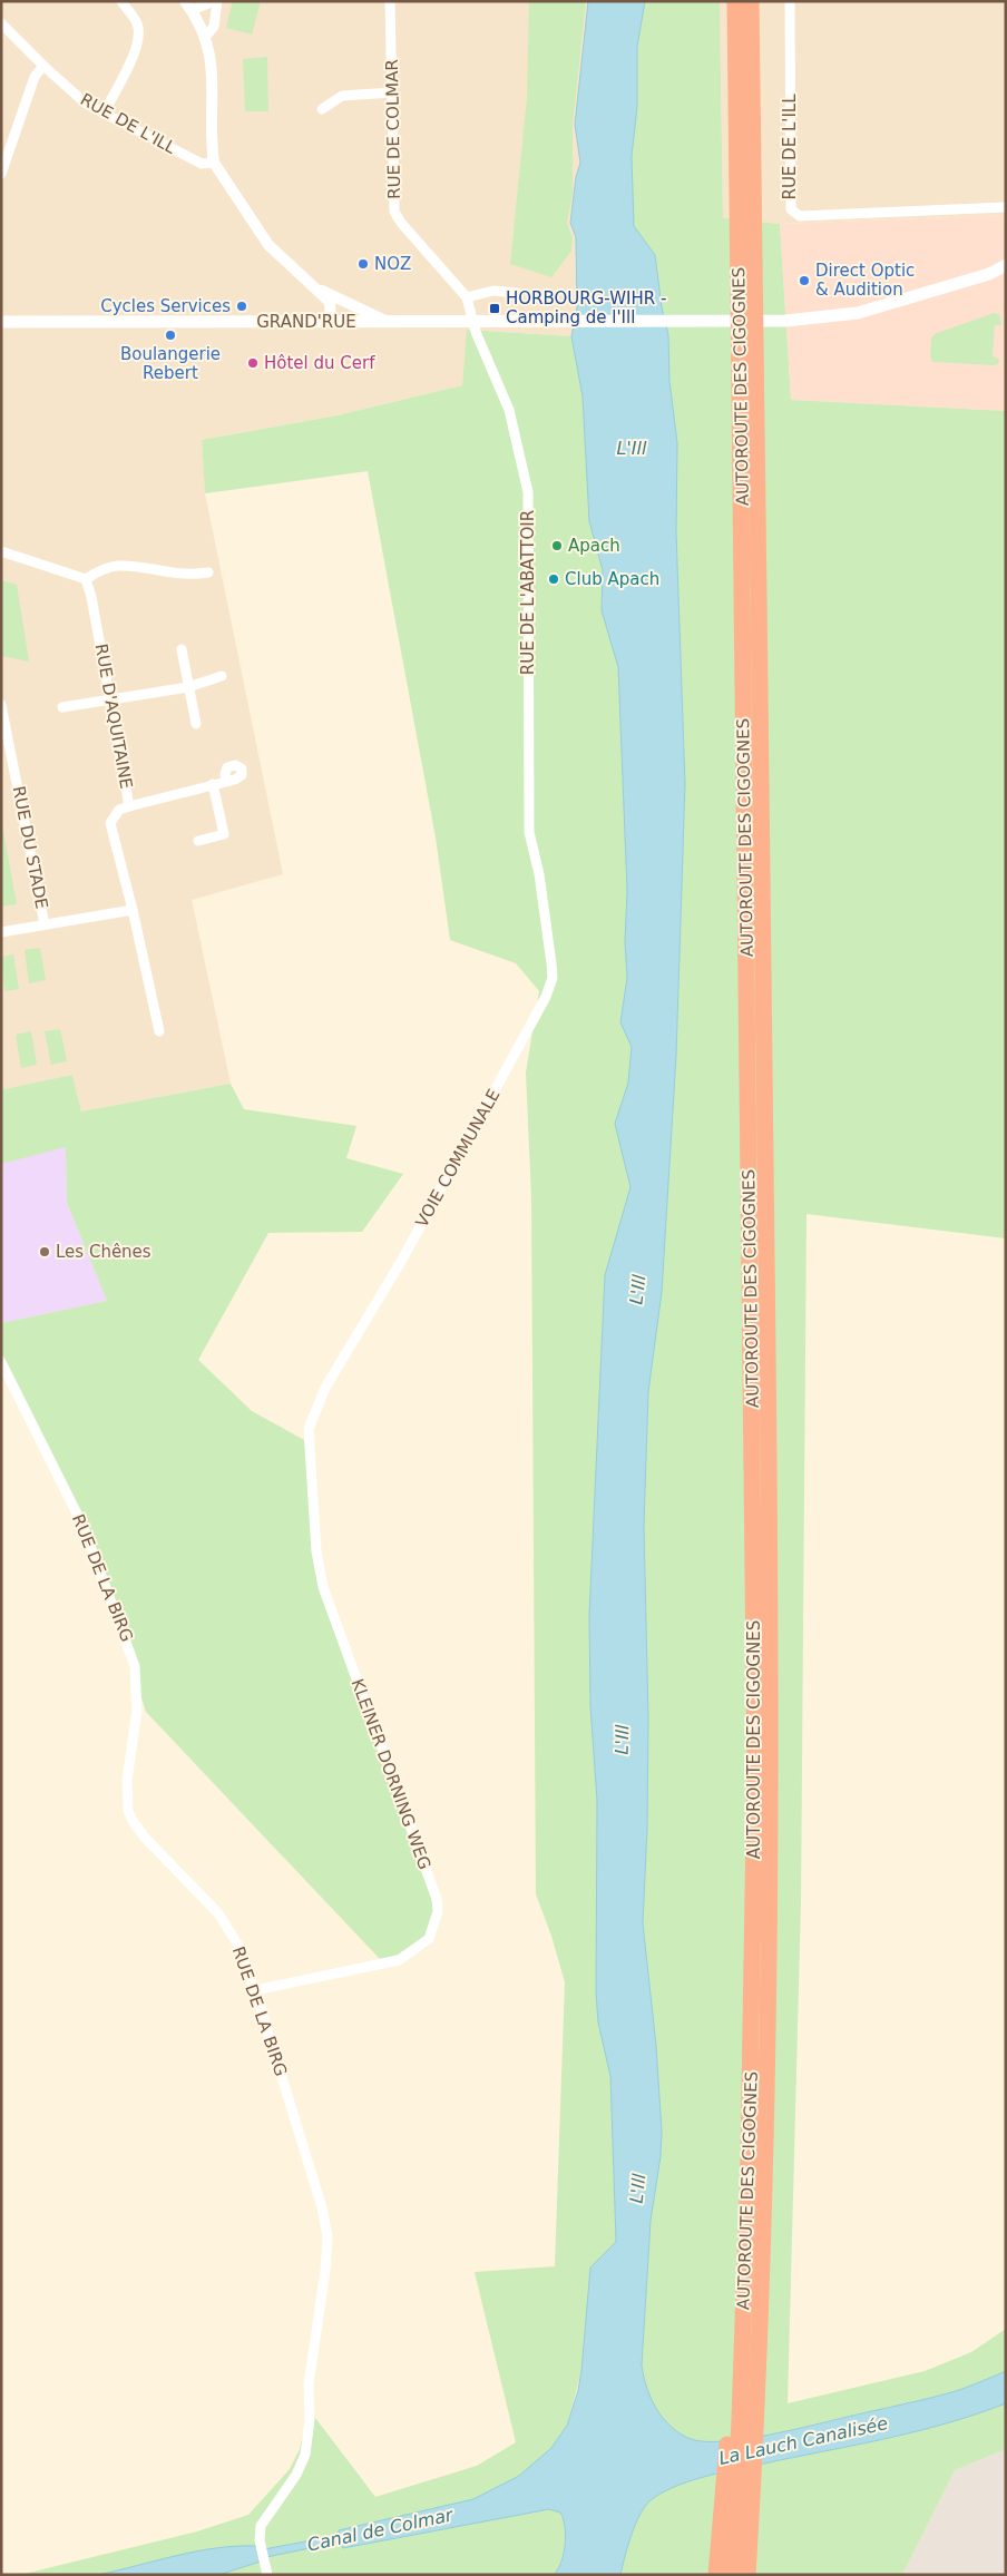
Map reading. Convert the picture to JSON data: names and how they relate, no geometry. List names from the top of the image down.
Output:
{
  "streets": {
    "highway": ["AUTOROUTE DES CIGOGNES"],
    "main road": ["GRAND'RUE"],
    "street": [
      "RUE DE L'ILL",
      "RUE DE COLMAR",
      "RUE DE L'ABATTOIR",
      "RUE D'AQUITAINE",
      "RUE DU STADE",
      "VOIE COMMUNALE",
      "RUE DE LA BIRG",
      "KLEINER DORNING WEG"
    ]
  },
  "crossings": [
    ["GRAND'RUE", "RUE DE L'ABATTOIR"],
    ["RUE DE L'ABATTOIR", "VOIE COMMUNALE"],
    ["VOIE COMMUNALE", "KLEINER DORNING WEG"],
    ["RUE DE LA BIRG", "KLEINER DORNING WEG"]
  ],
  "water": ["L'Ill", "La Lauch Canalisée", "Canal de Colmar"],
  "places": {
    "other": [
      "NOZ",
      "Direct Optic & Audition",
      "Cycles Services",
      "Boulangerie Rebert",
      "Hôtel du Cerf",
      "Apach",
      "Club Apach",
      "Les Chênes"
    ],
    "transit": ["HORBOURG-WIHR - Camping de l'Ill"]
  }
}
